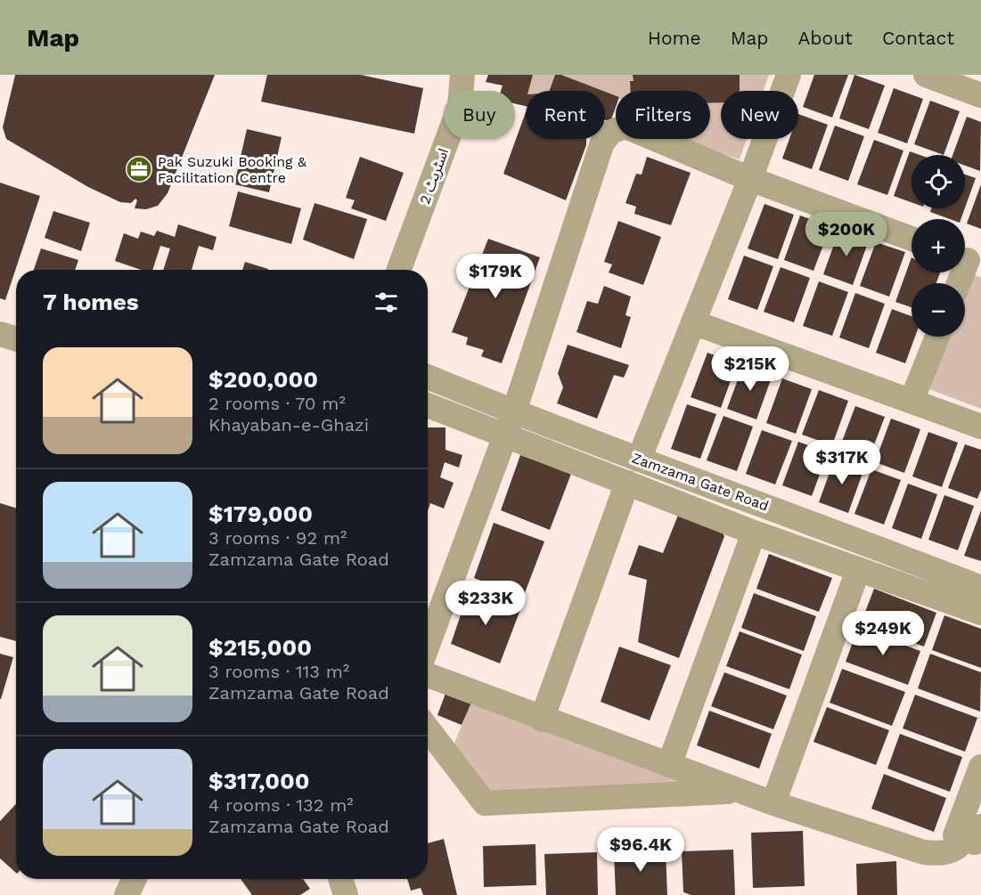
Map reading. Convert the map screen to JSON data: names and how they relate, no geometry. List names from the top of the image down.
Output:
{
  "streets": {
    "street": ["اسٹریٹ 2", "Zamzama Gate Road"]
  },
  "places": {
    "office": ["Pak Suzuki Booking & Facilitation Centre"]
  },
  "page": {
    "header": "Map",
    "nav": [
      "Home",
      "Map",
      "About",
      "Contact"
    ],
    "chip": [
      "Buy",
      "Rent",
      "Filters",
      "New"
    ],
    "map_buttons": ["+", "−"],
    "price": [
      "$200K",
      "$179K",
      "$215K",
      "$317K",
      "$233K",
      "$249K",
      "$96.4K"
    ],
    "heading": "7 homes",
    "list": [
      {
        "name": "$200,000",
        "note": "2 rooms · 70 m² · Khayaban-e-Ghazi"
      },
      {
        "name": "$179,000",
        "note": "3 rooms · 92 m² · Zamzama Gate Road"
      },
      {
        "name": "$215,000",
        "note": "3 rooms · 113 m² · Zamzama Gate Road"
      },
      {
        "name": "$317,000",
        "note": "4 rooms · 132 m² · Zamzama Gate Road"
      }
    ]
  }
}
